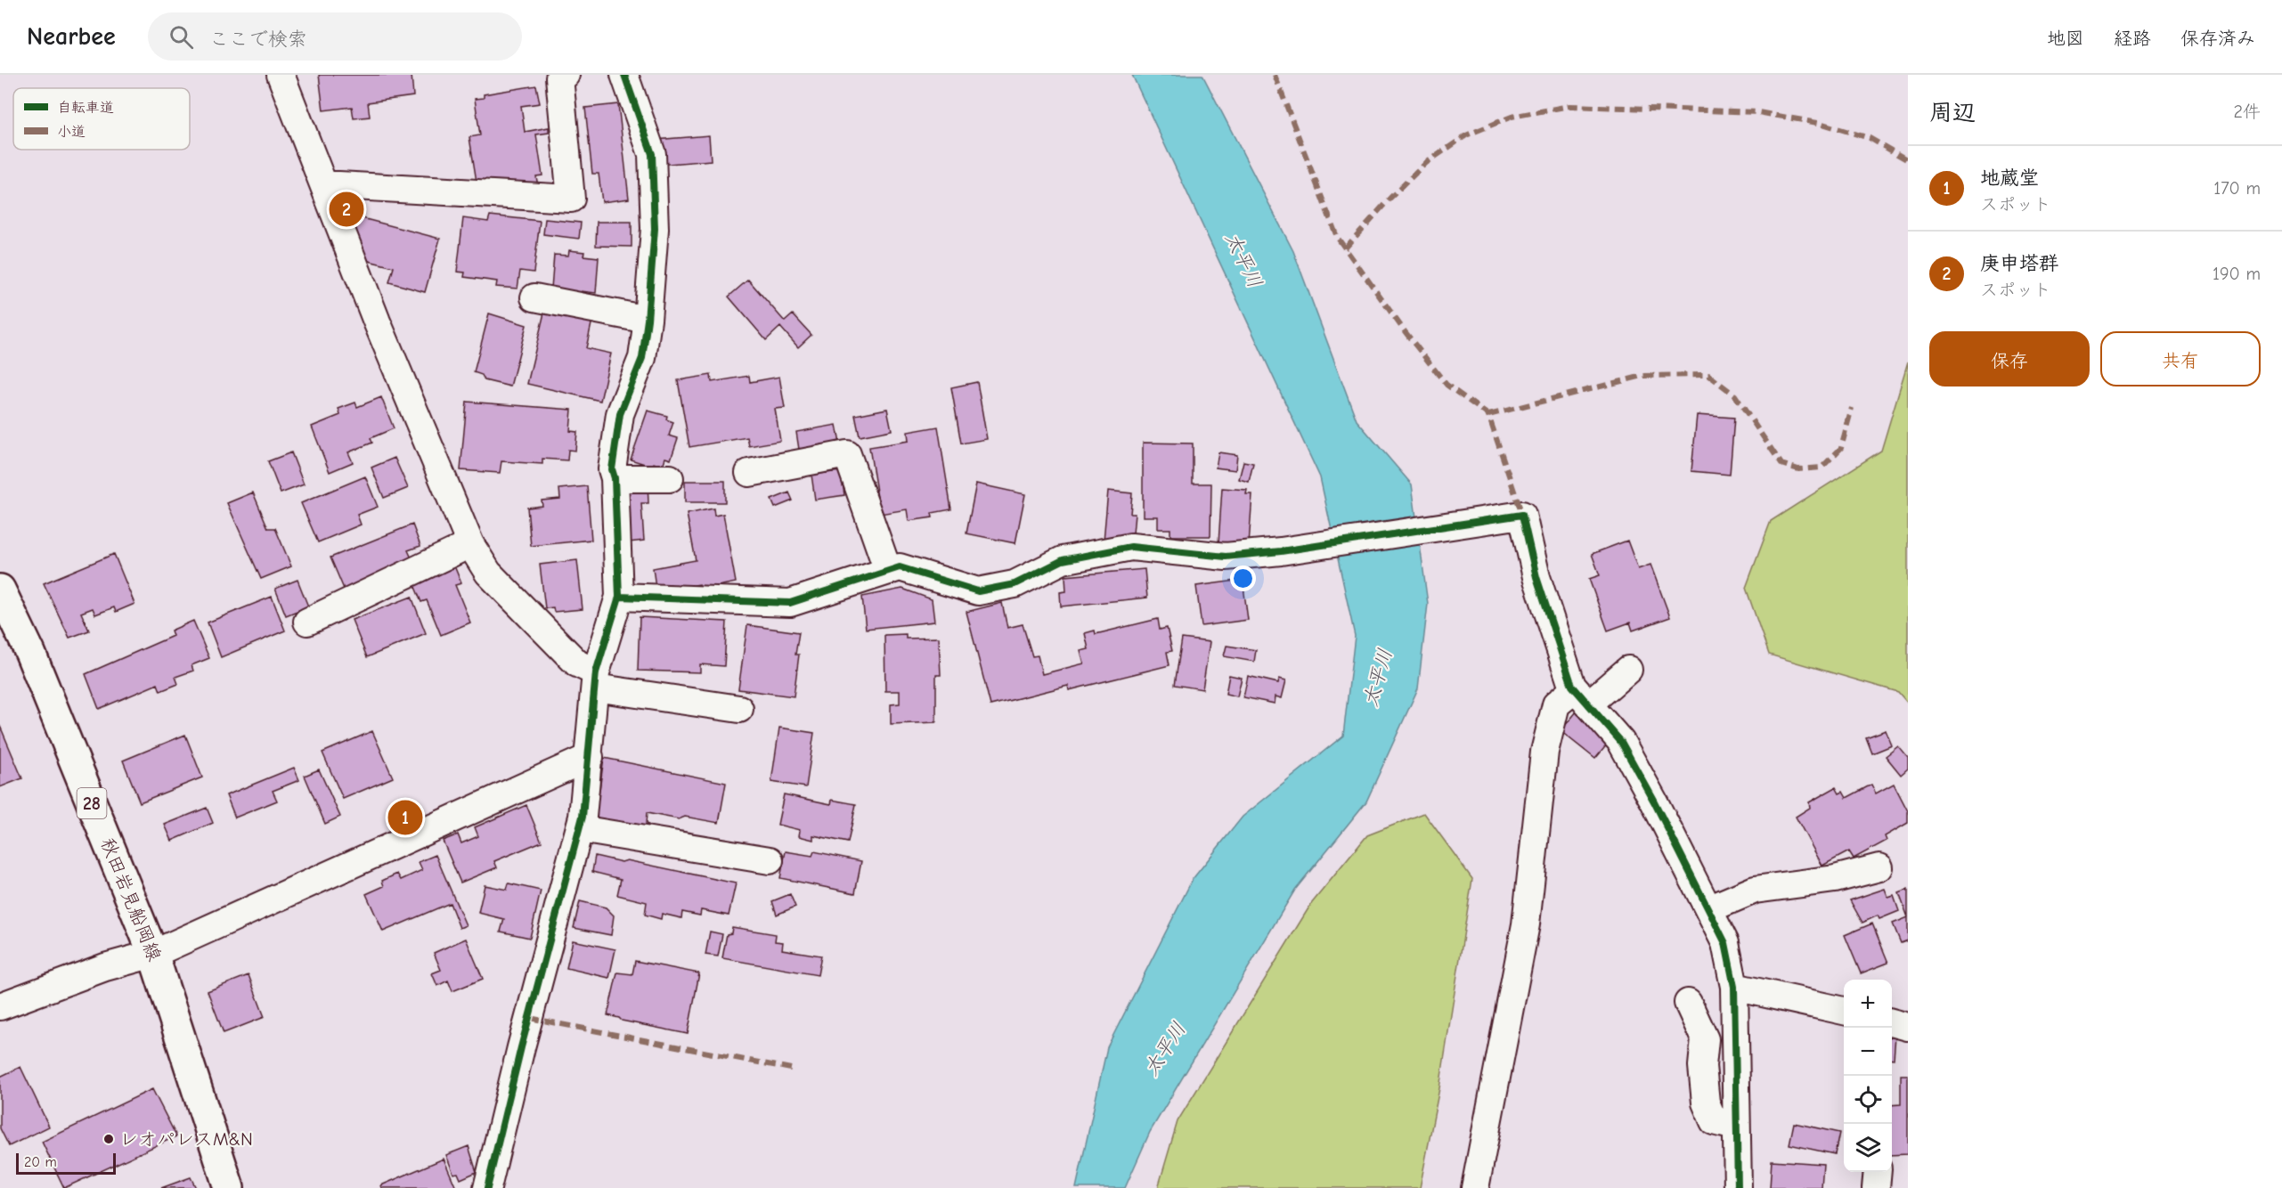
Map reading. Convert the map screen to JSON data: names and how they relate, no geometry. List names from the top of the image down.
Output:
{
  "streets": {
    "main road": ["28", "秋田岩見船岡線"]
  },
  "water": ["太平川"],
  "places": ["レオパレスM&N"],
  "legend": ["自転車道", "小道"],
  "scale_bar": "20 m",
  "page": {
    "header": "Nearbee",
    "search": "ここで検索",
    "nav": ["地図", "経路", "保存済み"],
    "heading": ["周辺", "2件"],
    "list": [
      {
        "mark": "1",
        "name": "地蔵堂",
        "note": "スポット",
        "value": "170 m"
      },
      {
        "mark": "2",
        "name": "庚申塔群",
        "note": "スポット",
        "value": "190 m"
      }
    ],
    "pins": ["2", "1"],
    "buttons": ["保存", "共有"],
    "map_buttons": ["+", "−"],
    "scale": "20 m"
  }
}
